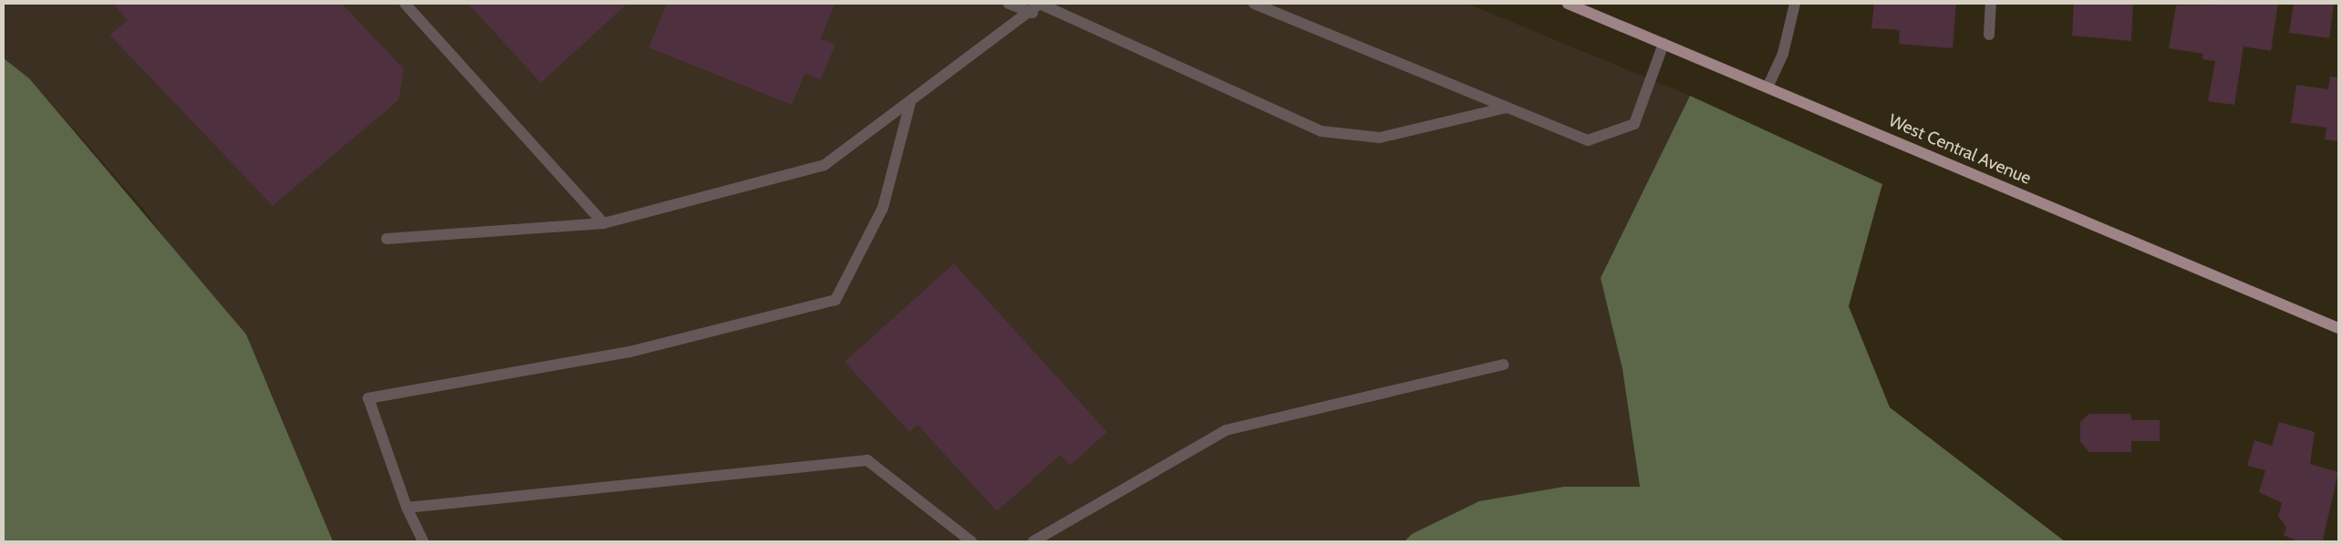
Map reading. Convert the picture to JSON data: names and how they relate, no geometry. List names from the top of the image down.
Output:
{
  "streets": {
    "main road": ["West Central Avenue"]
  }
}
